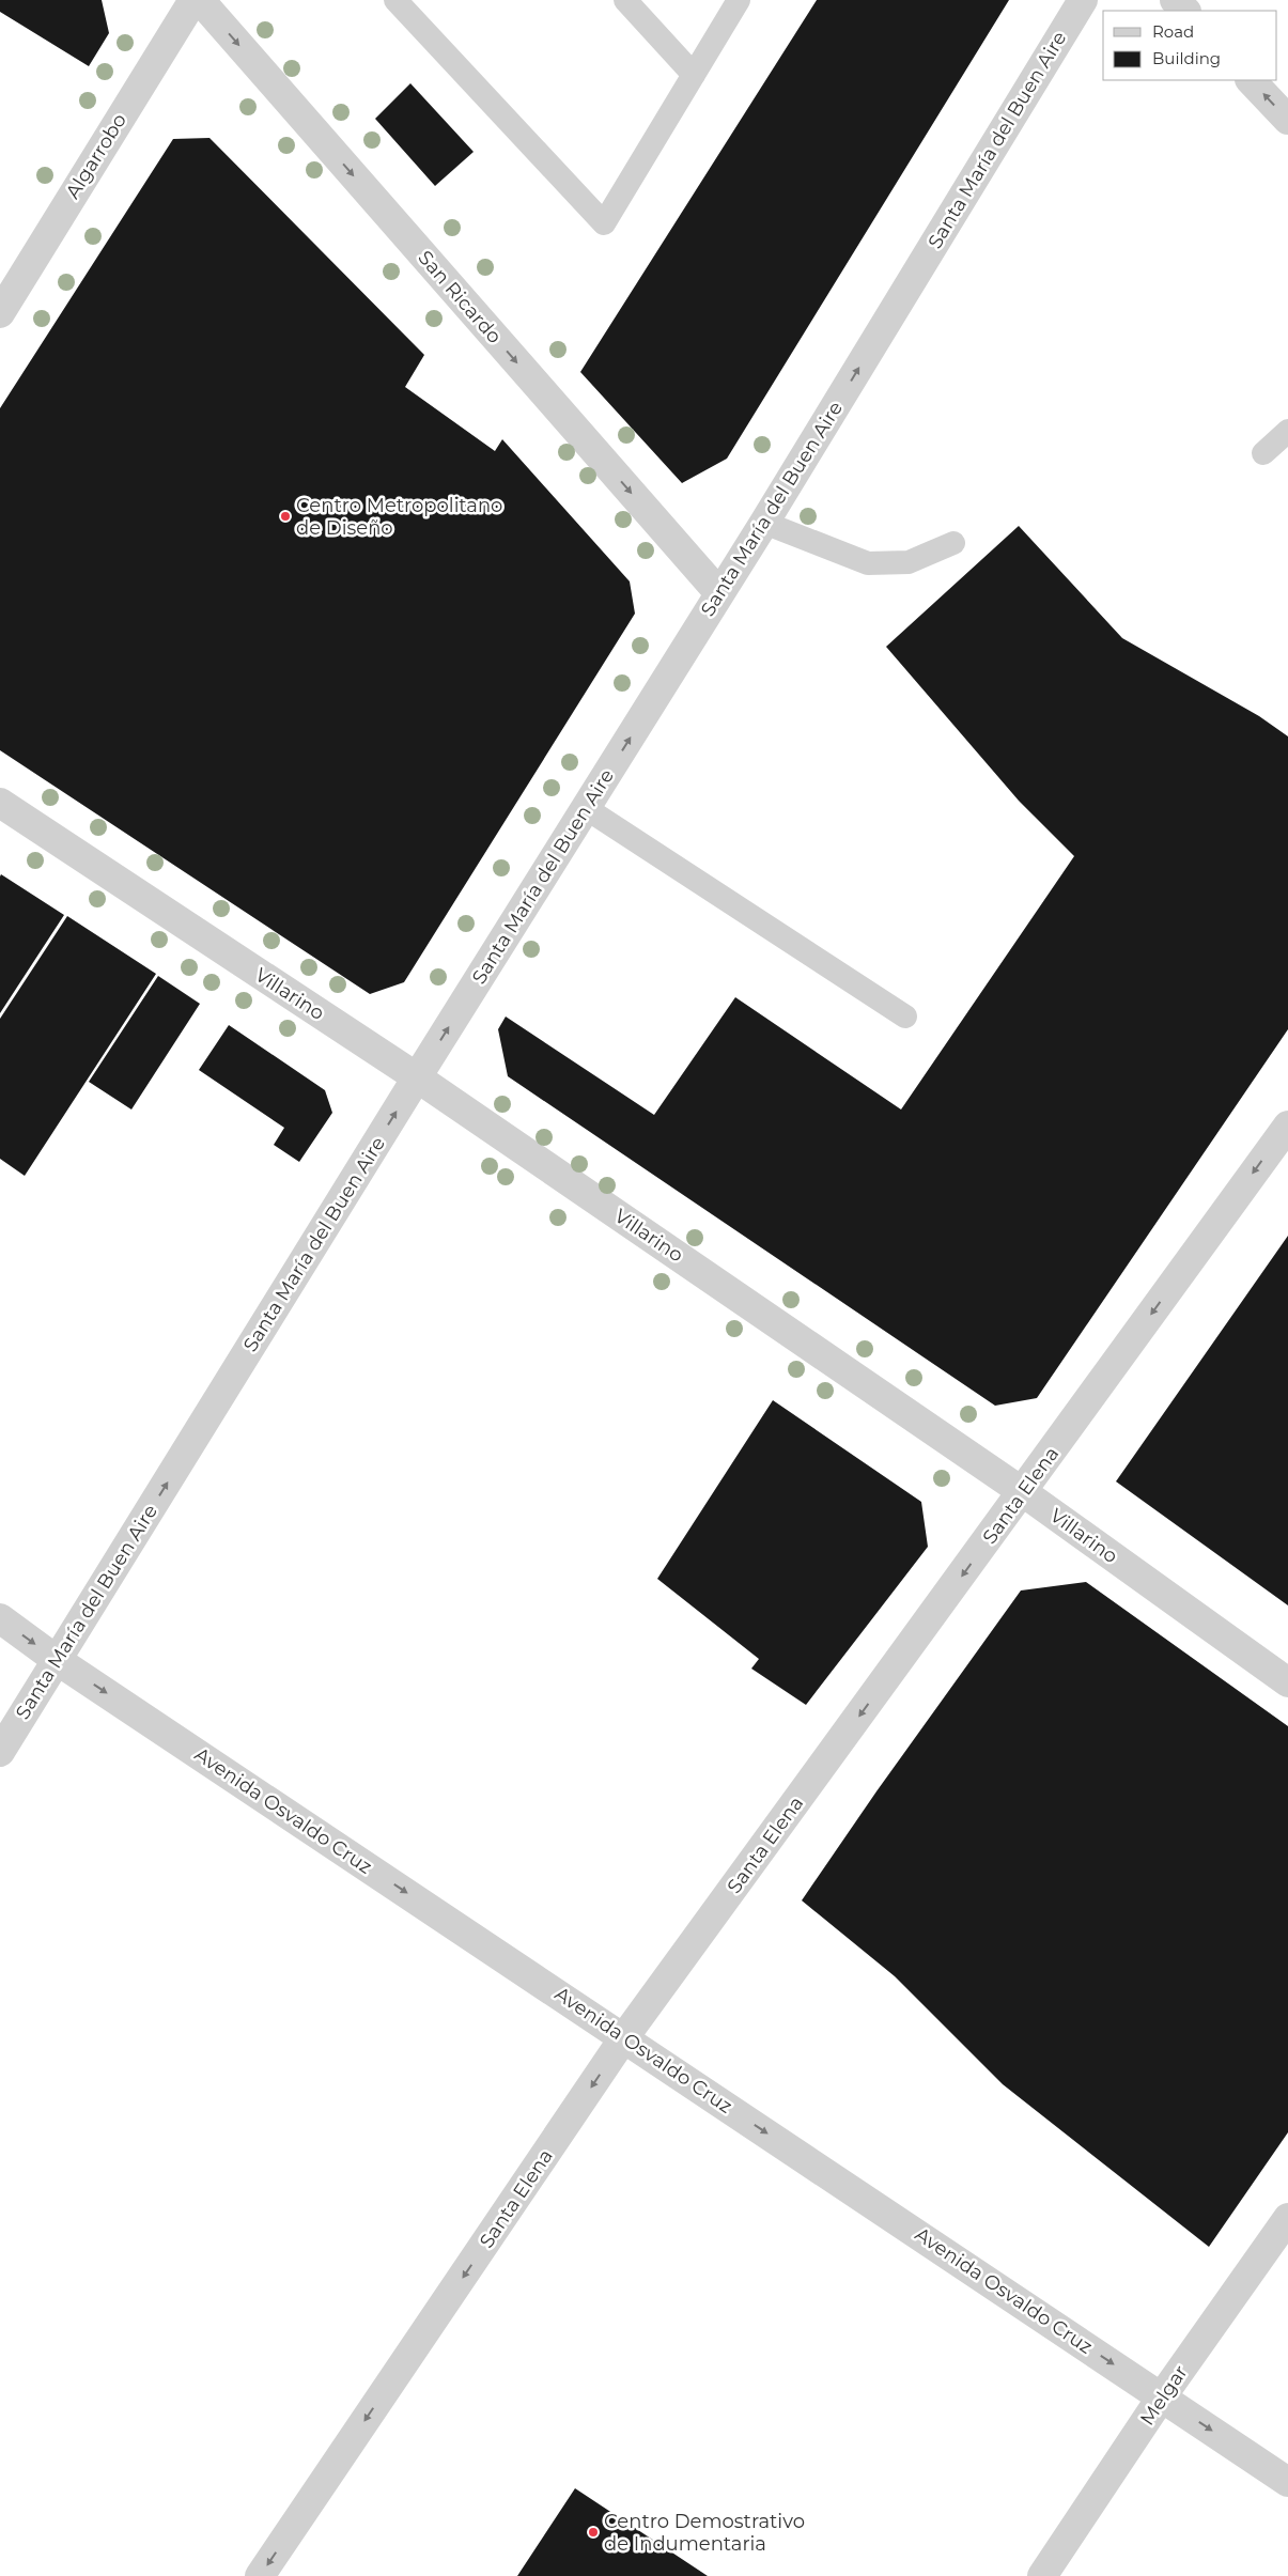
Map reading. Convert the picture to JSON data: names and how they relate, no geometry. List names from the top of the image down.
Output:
{
  "streets": {
    "street": [
      "Santa María del Buen Aire",
      "Algarrobo",
      "San Ricardo",
      "Villarino",
      "Santa Elena",
      "Avenida Osvaldo Cruz",
      "Melgar"
    ]
  },
  "crossings": [
    ["Santa María del Buen Aire", "San Ricardo"],
    ["Santa María del Buen Aire", "Villarino"],
    ["Santa María del Buen Aire", "Avenida Osvaldo Cruz"],
    ["Villarino", "Santa Elena"],
    ["Santa Elena", "Avenida Osvaldo Cruz"],
    ["Avenida Osvaldo Cruz", "Melgar"]
  ],
  "one_way": [
    "Santa María del Buen Aire",
    "San Ricardo",
    "Santa Elena",
    "Avenida Osvaldo Cruz"
  ],
  "places": ["Centro Metropolitano de Diseño", "Centro Demostrativo de Indumentaria"],
  "legend": ["Road", "Building"]
}
